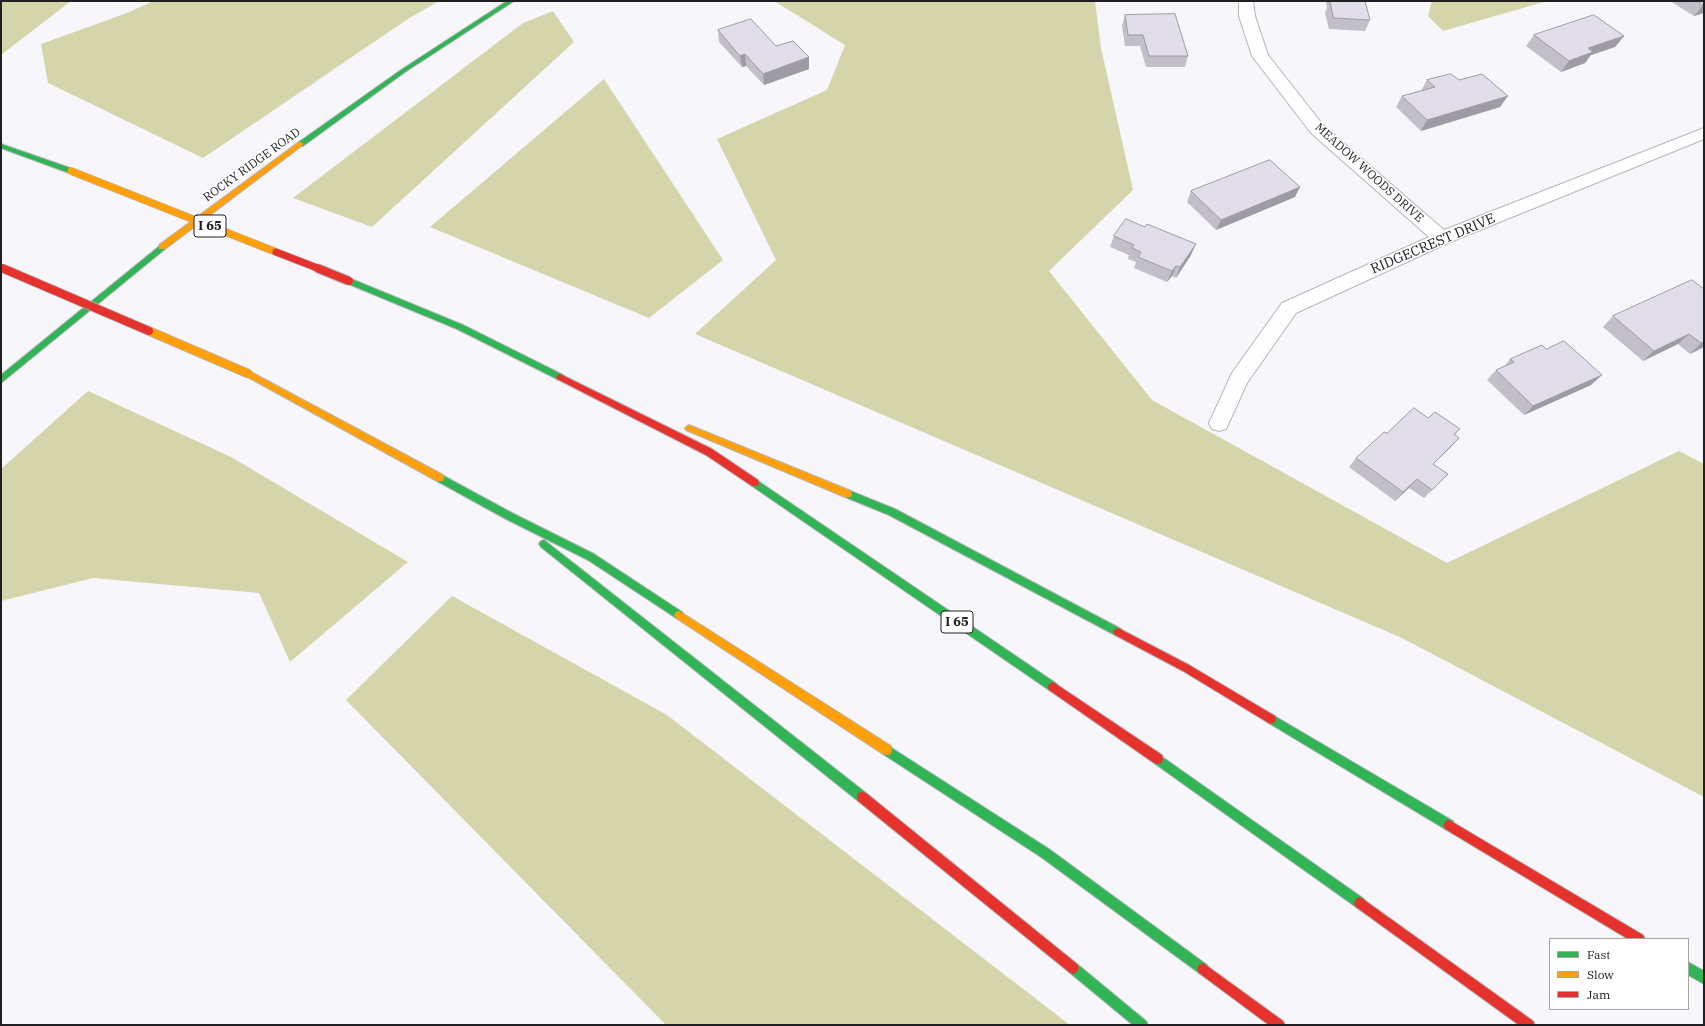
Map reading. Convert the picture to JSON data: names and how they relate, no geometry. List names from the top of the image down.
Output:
{
  "streets": {
    "main road": ["ROCKY RIDGE ROAD", "I 65"],
    "street": ["MEADOW WOODS DRIVE", "RIDGECREST DRIVE"]
  },
  "crossings": [
    ["MEADOW WOODS DRIVE", "RIDGECREST DRIVE"]
  ],
  "legend": ["Fast", "Slow", "Jam"]
}
